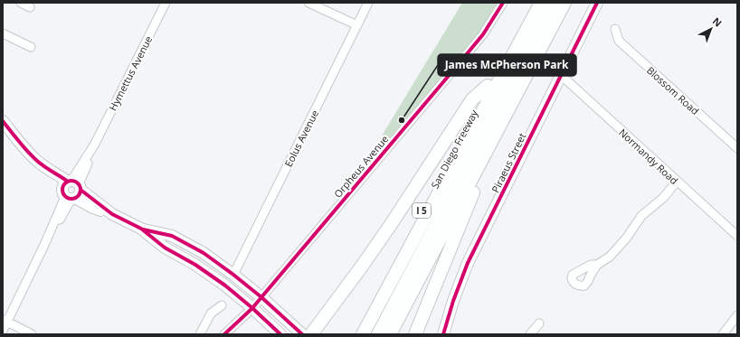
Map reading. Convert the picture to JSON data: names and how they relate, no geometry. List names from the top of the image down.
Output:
{
  "streets": {
    "highway": ["San Diego Freeway", "I 5"],
    "main road": ["Piraeus Street"],
    "street": [
      "Hymettus Avenue",
      "Blossom Road",
      "Eolus Avenue",
      "Normandy Road",
      "Orpheus Avenue"
    ]
  },
  "crossings": [
    ["Normandy Road", "Piraeus Street"]
  ],
  "places": ["James McPherson Park"],
  "north": "top right"
}
